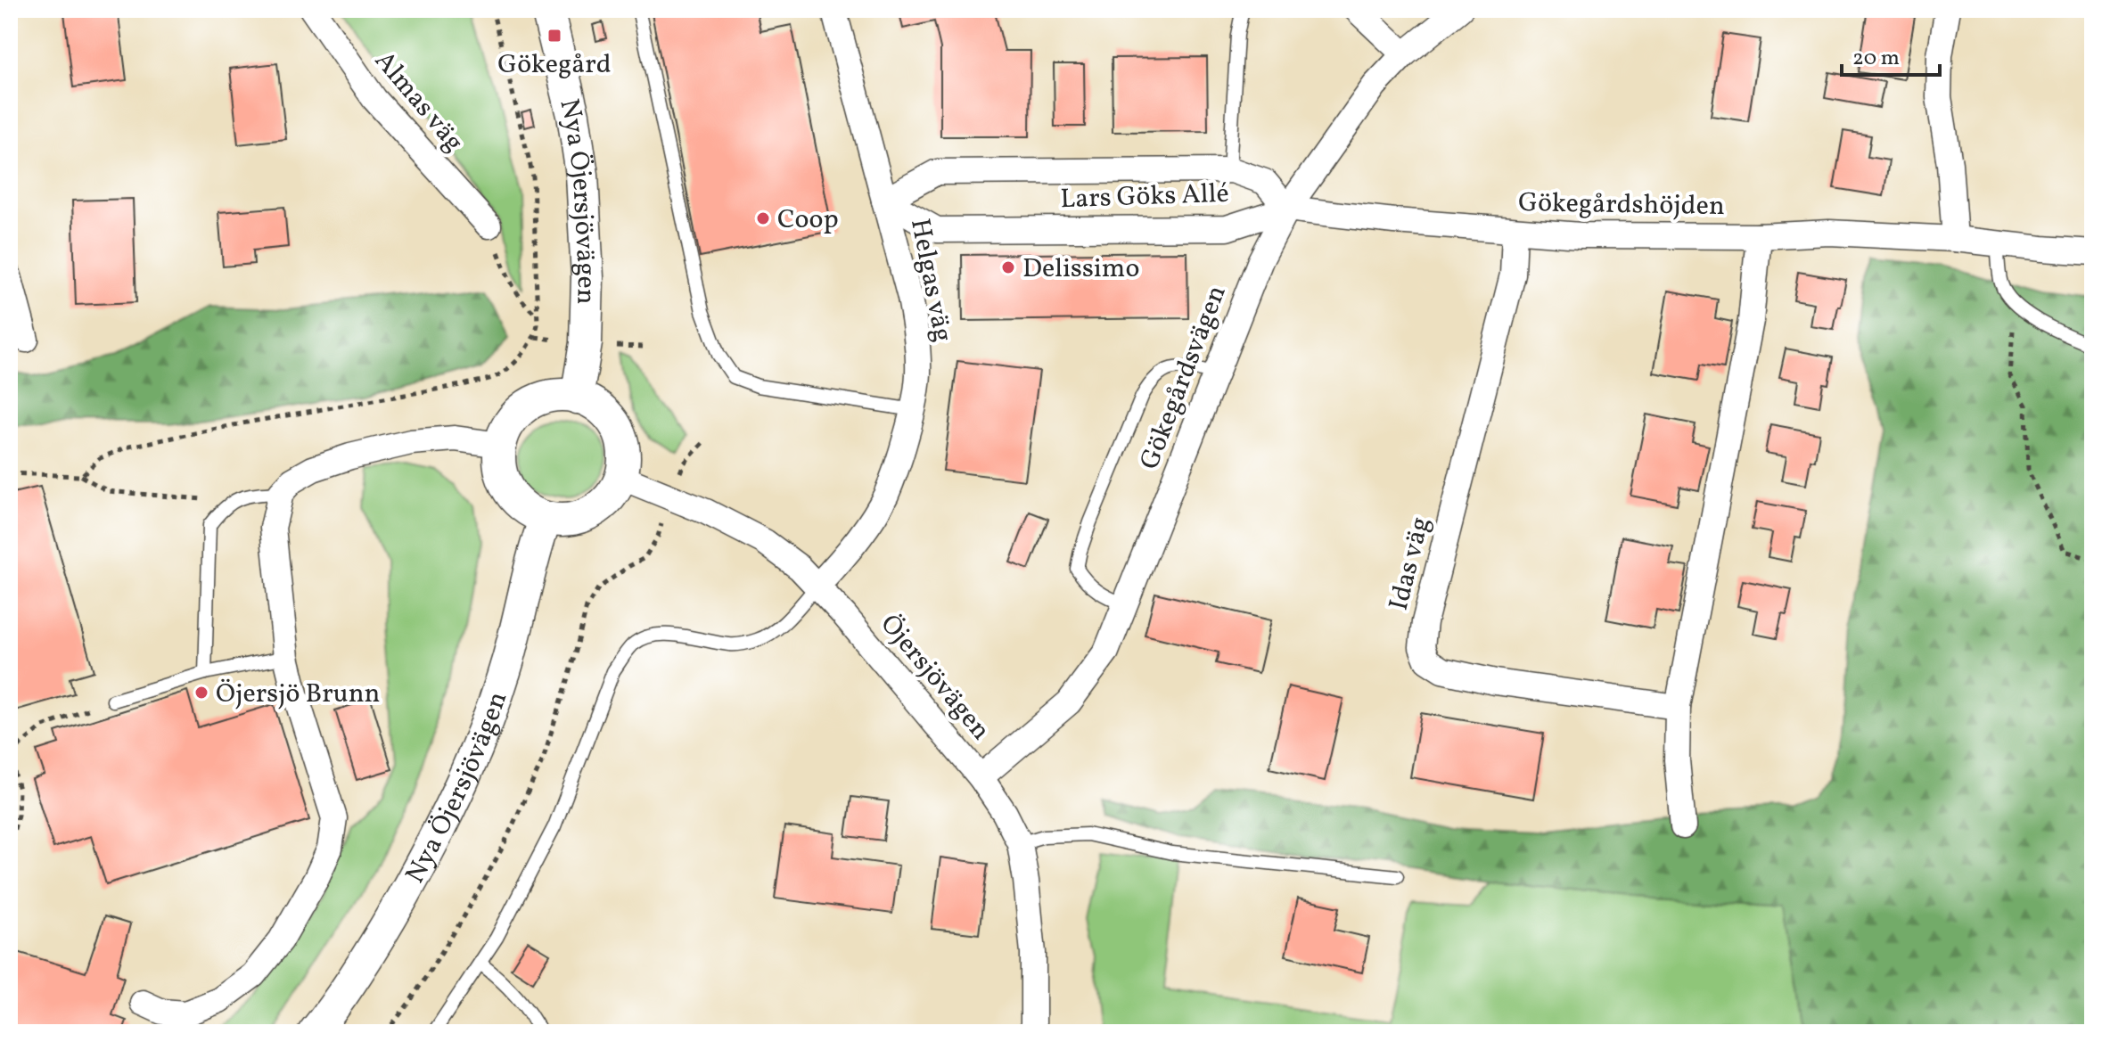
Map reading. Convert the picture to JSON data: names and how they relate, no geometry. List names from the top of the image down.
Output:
{
  "streets": {
    "street": [
      "Almas väg",
      "Lars Göks Allé",
      "Nya Öjersjövägen",
      "Gökegårdshöjden",
      "Helgas väg",
      "Gökegårdsvägen",
      "Idas väg",
      "Öjersjövägen"
    ]
  },
  "crossings": [
    ["Lars Göks Allé", "Gökegårdshöjden"],
    ["Lars Göks Allé", "Helgas väg"],
    ["Lars Göks Allé", "Gökegårdsvägen"],
    ["Nya Öjersjövägen", "Öjersjövägen"],
    ["Gökegårdshöjden", "Gökegårdsvägen"],
    ["Gökegårdshöjden", "Idas väg"],
    ["Helgas väg", "Öjersjövägen"],
    ["Gökegårdsvägen", "Öjersjövägen"]
  ],
  "places": {
    "transit": ["Gökegård"],
    "other": ["Coop", "Delissimo", "Öjersjö Brunn"]
  },
  "scale_bar": "20 m"
}
